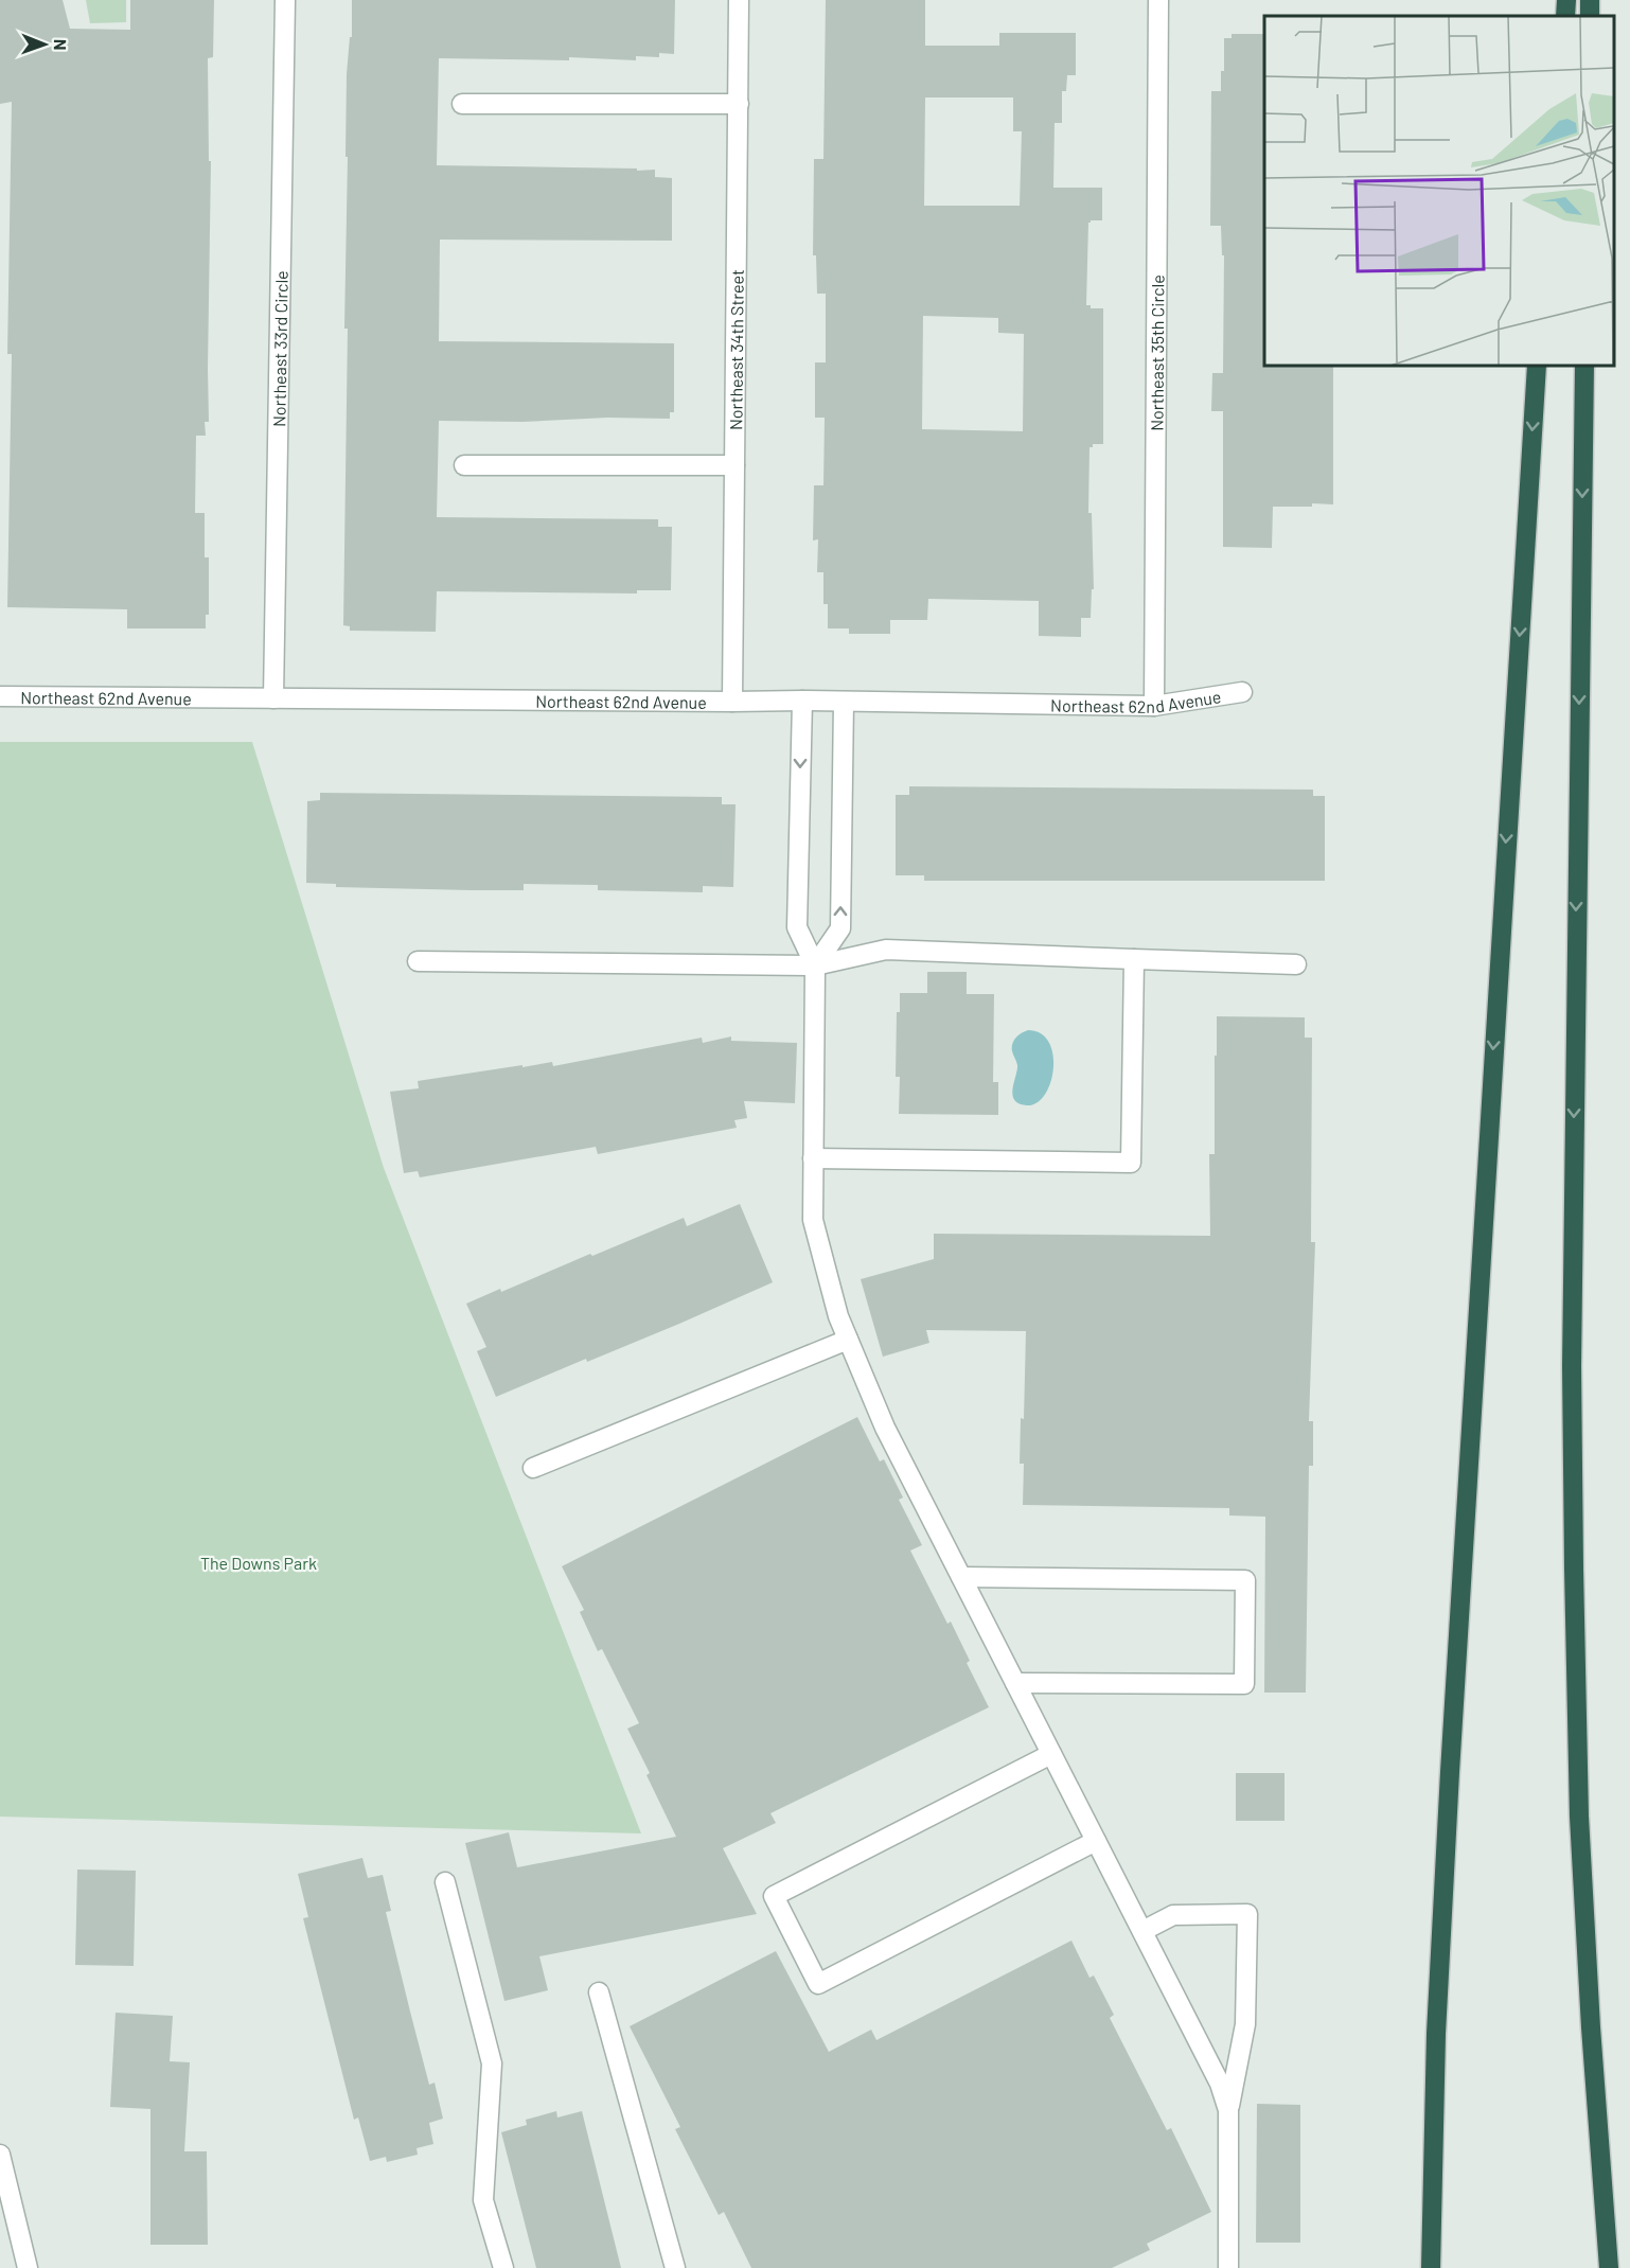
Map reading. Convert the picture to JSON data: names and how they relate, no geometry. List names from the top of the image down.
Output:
{
  "streets": {
    "street": [
      "Northeast 33rd Circle",
      "Northeast 34th Street",
      "Northeast 35th Circle",
      "Northeast 62nd Avenue"
    ]
  },
  "crossings": [
    ["Northeast 33rd Circle", "Northeast 62nd Avenue"],
    ["Northeast 34th Street", "Northeast 62nd Avenue"],
    ["Northeast 35th Circle", "Northeast 62nd Avenue"]
  ],
  "parks": ["The Downs Park"],
  "north": "right"
}
